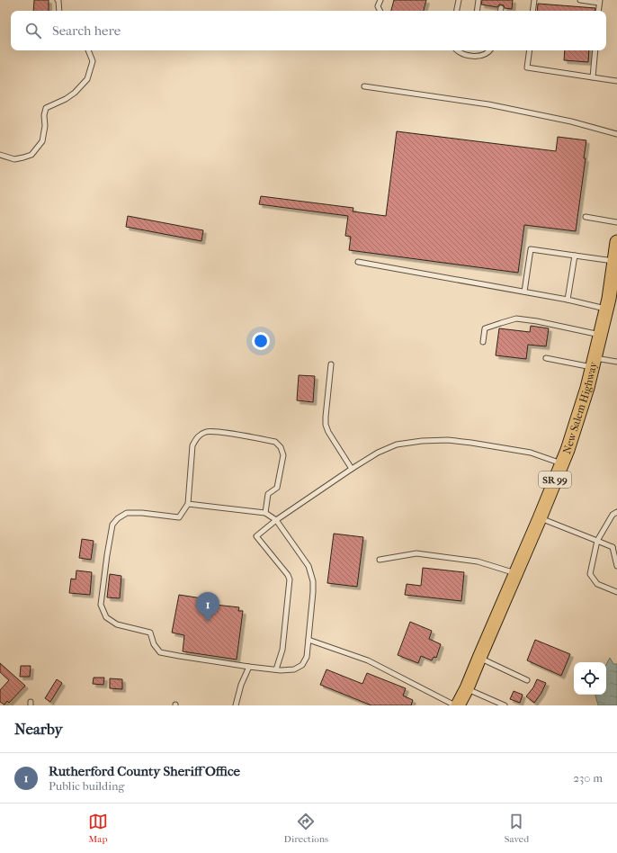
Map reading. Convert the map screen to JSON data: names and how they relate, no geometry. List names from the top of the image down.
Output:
{
  "streets": {
    "main road": ["New Salem Highway", "SR 99"]
  },
  "page": {
    "search": "Search here",
    "pins": "1",
    "heading": "Nearby",
    "list": [
      {
        "mark": "1",
        "name": "Rutherford County Sheriff Office",
        "note": "Public building",
        "value": "230 m"
      }
    ],
    "nav": ["Map", "Directions", "Saved"]
  }
}
